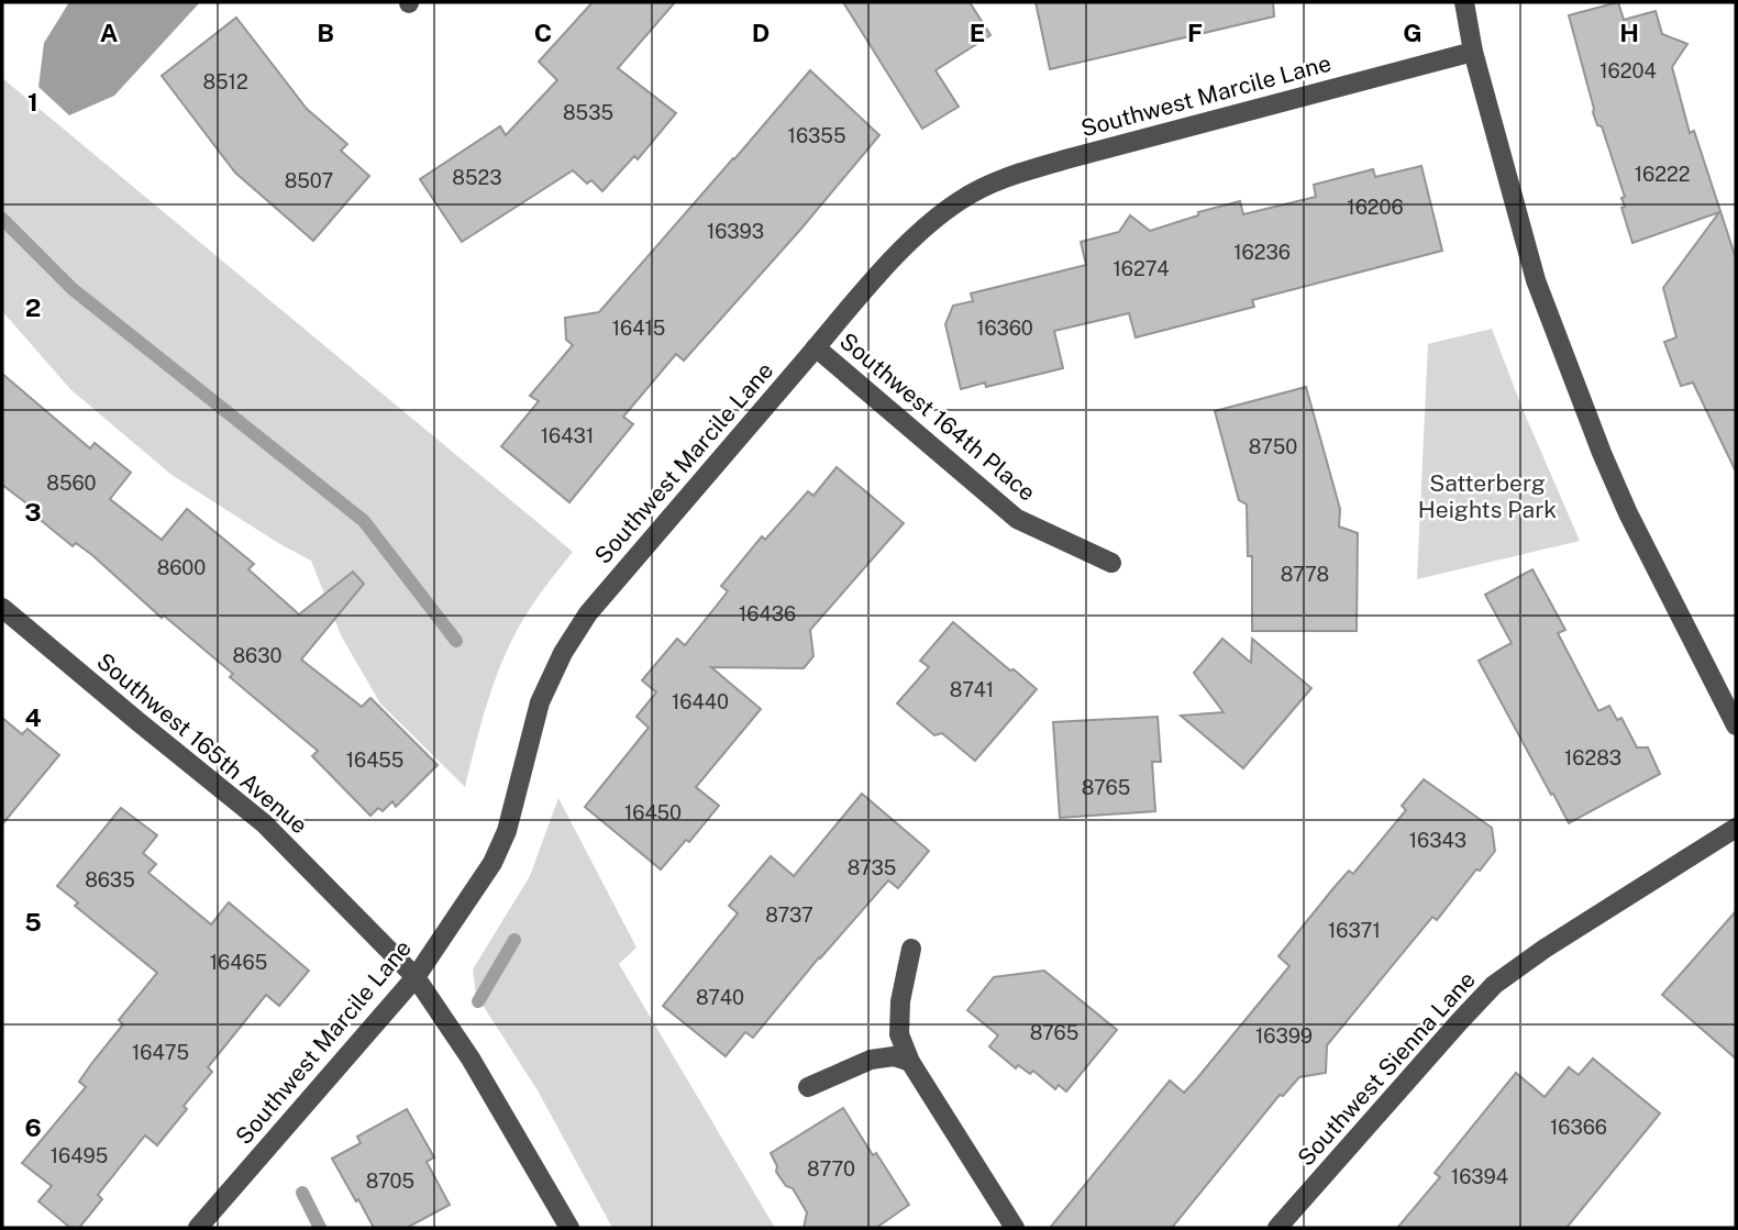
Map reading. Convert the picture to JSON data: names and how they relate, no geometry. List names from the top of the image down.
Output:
{
  "streets": {
    "street": [
      "Southwest Marcile Lane",
      "Southwest 164th Place",
      "Southwest 165th Avenue",
      "Southwest Sienna Lane"
    ]
  },
  "crossings": [
    ["Southwest Marcile Lane", "Southwest 164th Place"],
    ["Southwest Marcile Lane", "Southwest 165th Avenue"]
  ],
  "parks": ["Satterberg Heights Park"],
  "house_numbers": [
    "16204",
    "8512",
    "8535",
    "16355",
    "16222",
    "8523",
    "8507",
    "16206",
    "16393",
    "16236",
    "16274",
    "16415",
    "16360",
    "16431",
    "8750",
    "8560",
    "8600",
    "8778",
    "16436",
    "8630",
    "8741",
    "16440",
    "16283",
    "16455",
    "8765",
    "16450",
    "16343",
    "8735",
    "8635",
    "8737",
    "16371",
    "16465",
    "8740",
    "8765",
    "16399",
    "16475",
    "16366",
    "16495",
    "8770",
    "16394",
    "8705"
  ],
  "grid": {
    "columns": [
      "A",
      "B",
      "C",
      "D",
      "E",
      "F",
      "G",
      "H"
    ],
    "rows": [
      "1",
      "2",
      "3",
      "4",
      "5",
      "6"
    ]
  }
}
